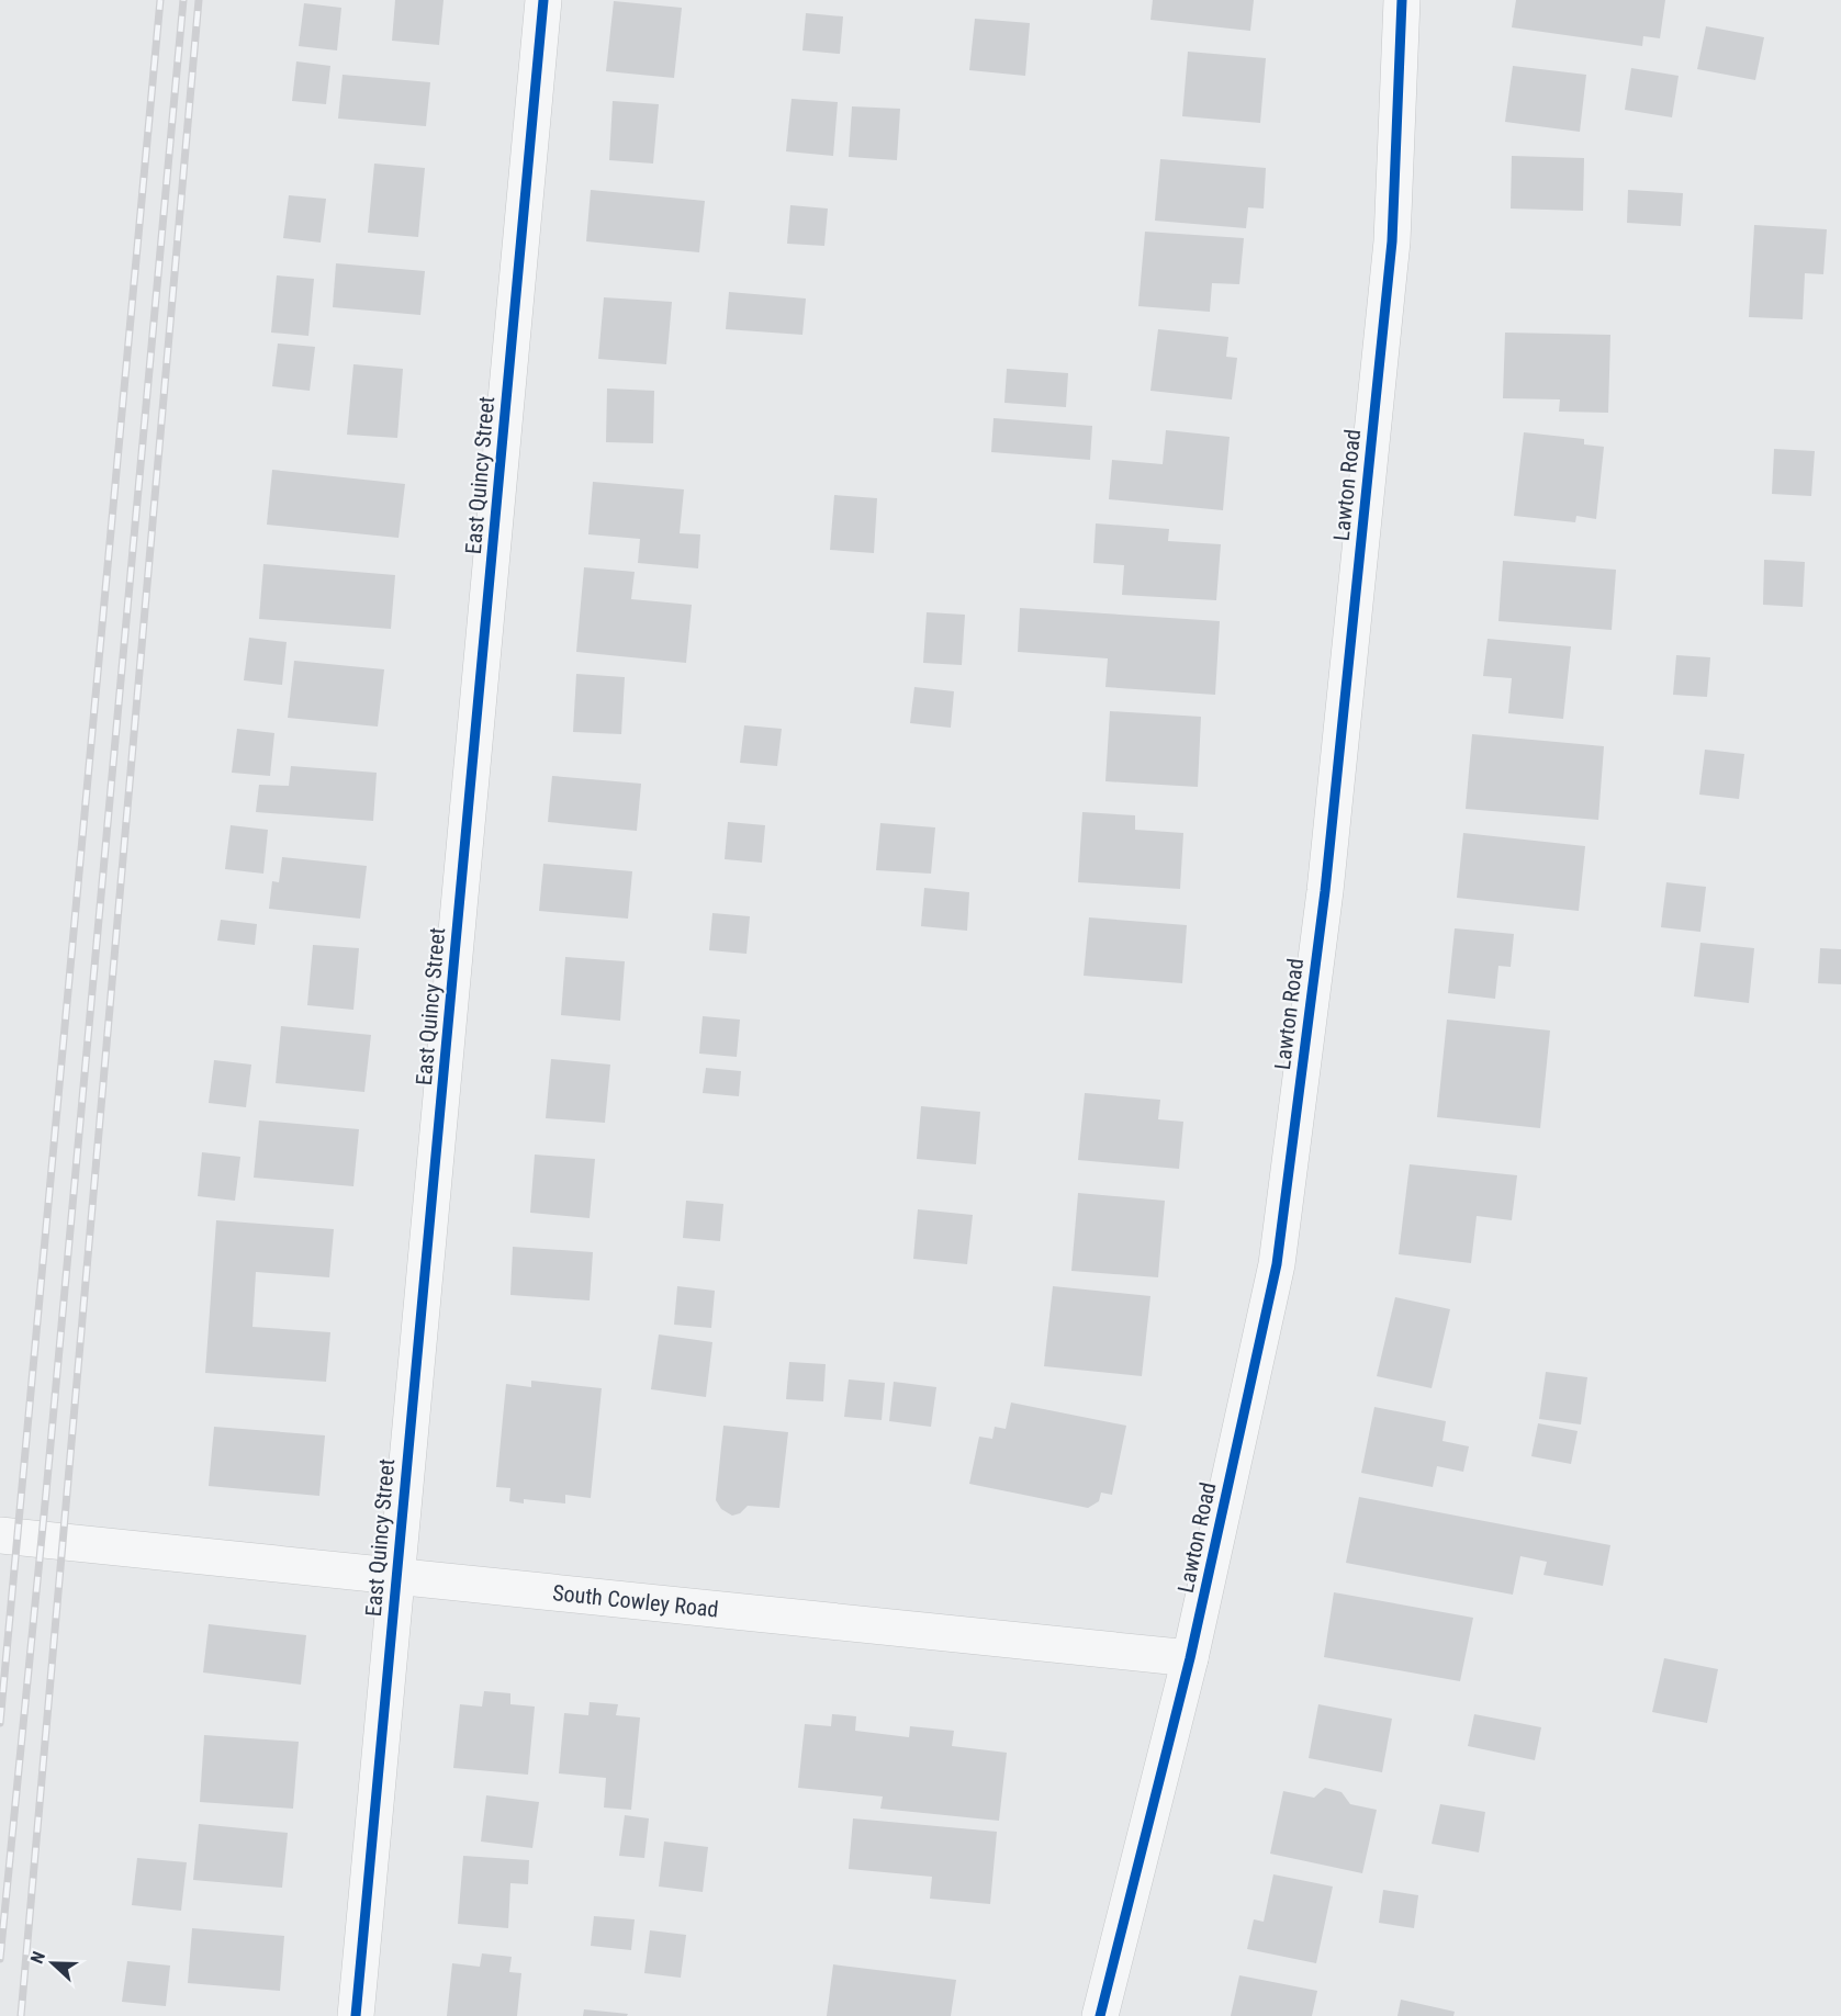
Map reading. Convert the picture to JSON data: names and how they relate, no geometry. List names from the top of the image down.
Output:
{
  "streets": {
    "street": ["East Quincy Street", "Lawton Road", "South Cowley Road"]
  },
  "crossings": [
    ["East Quincy Street", "South Cowley Road"],
    ["Lawton Road", "South Cowley Road"]
  ],
  "north": "left"
}
